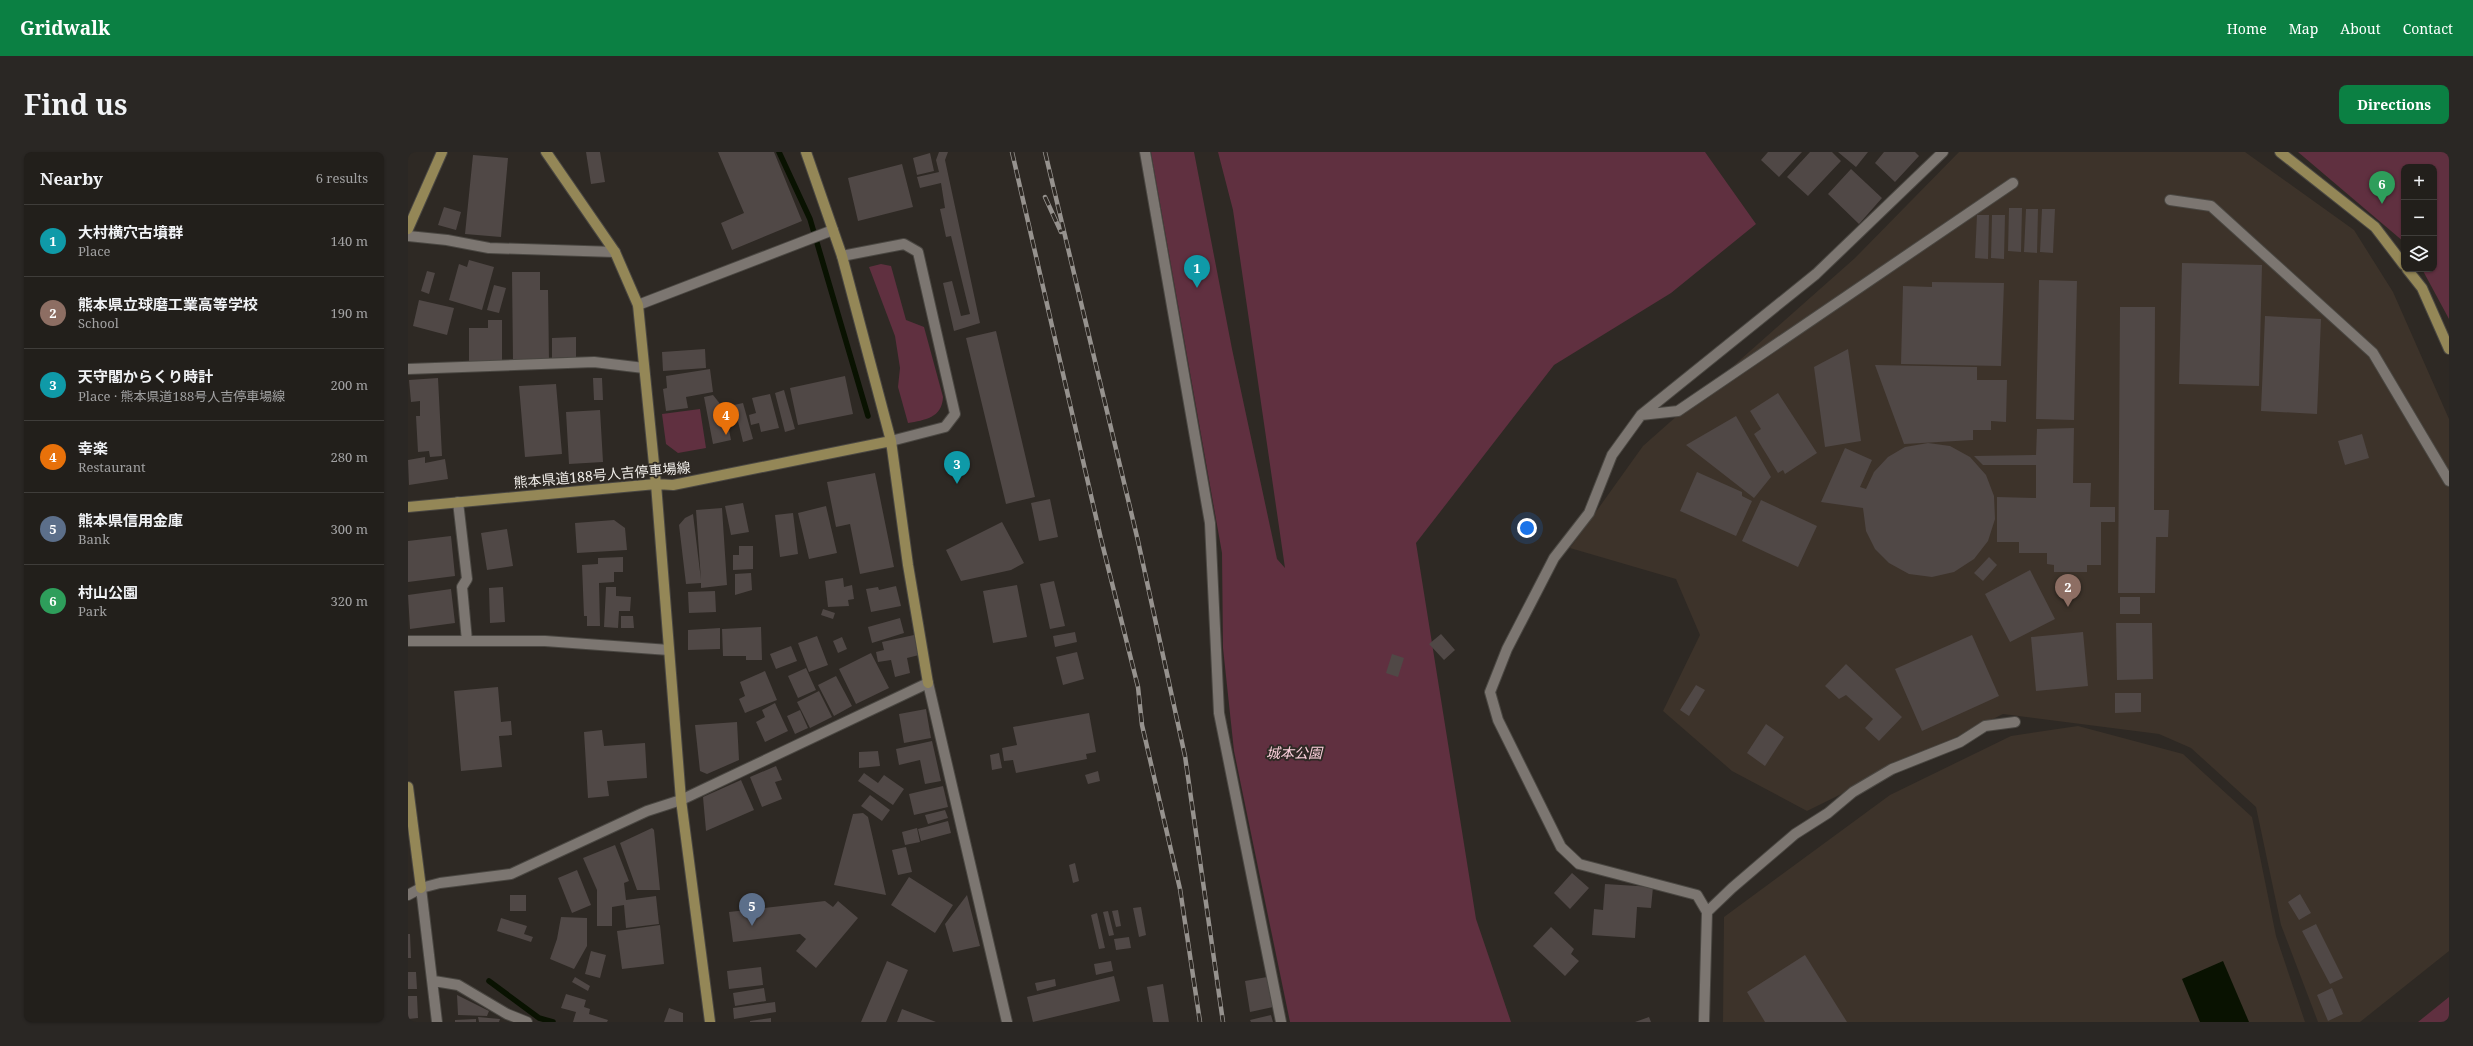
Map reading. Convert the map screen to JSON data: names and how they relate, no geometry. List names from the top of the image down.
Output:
{
  "streets": {
    "street": ["熊本県道188号人吉停車場線"]
  },
  "parks": ["城本公園"],
  "page": {
    "header": "Gridwalk",
    "nav": [
      "Home",
      "Map",
      "About",
      "Contact"
    ],
    "title": "Find us",
    "buttons": "Directions",
    "heading": ["Nearby", "6 results"],
    "map_buttons": ["+", "−"],
    "pins": [
      "6",
      "1",
      "4",
      "3",
      "2",
      "5"
    ],
    "list": [
      {
        "mark": "1",
        "name": "大村横穴古墳群",
        "note": "Place",
        "value": "140 m"
      },
      {
        "mark": "2",
        "name": "熊本県立球磨工業高等学校",
        "note": "School",
        "value": "190 m"
      },
      {
        "mark": "3",
        "name": "天守閣からくり時計",
        "note": "Place · 熊本県道188号人吉停車場線",
        "value": "200 m"
      },
      {
        "mark": "4",
        "name": "幸楽",
        "note": "Restaurant",
        "value": "280 m"
      },
      {
        "mark": "5",
        "name": "熊本県信用金庫",
        "note": "Bank",
        "value": "300 m"
      },
      {
        "mark": "6",
        "name": "村山公園",
        "note": "Park",
        "value": "320 m"
      }
    ]
  }
}
